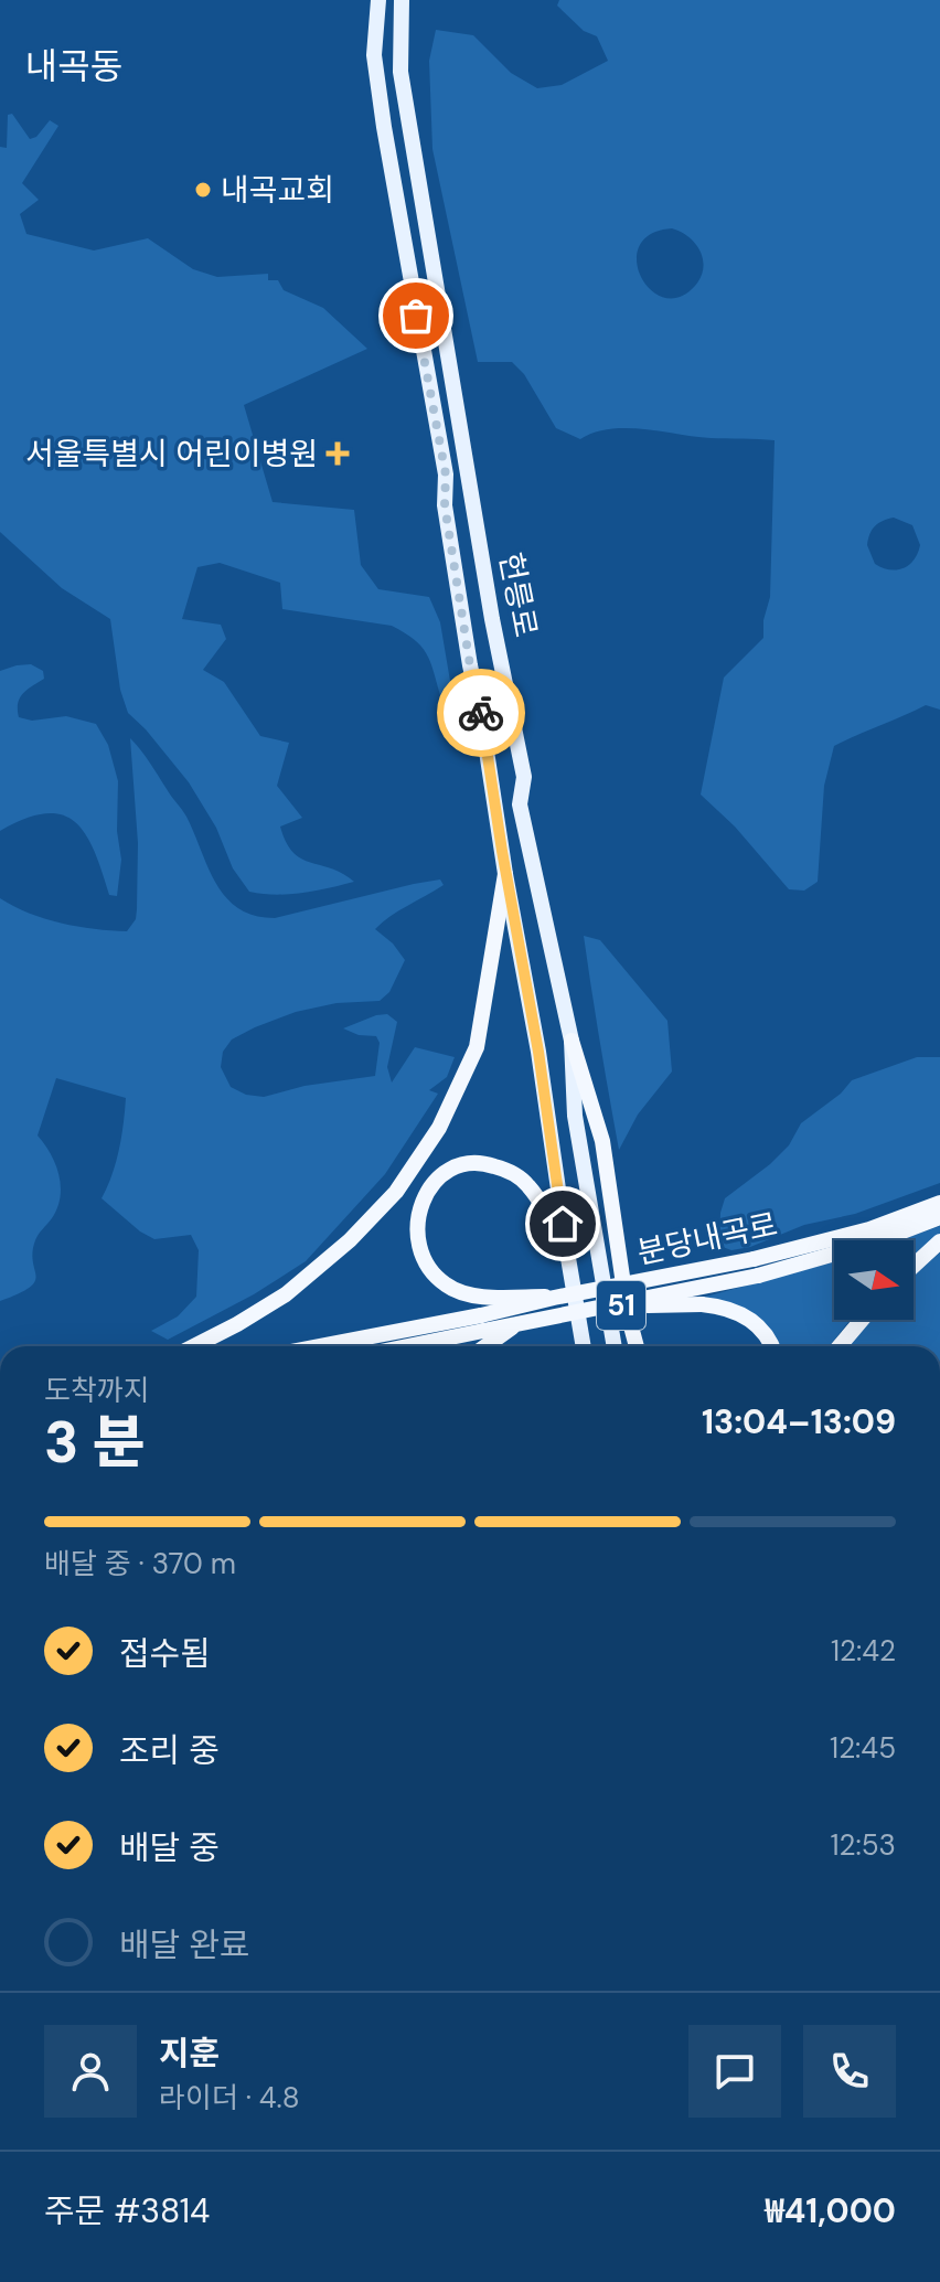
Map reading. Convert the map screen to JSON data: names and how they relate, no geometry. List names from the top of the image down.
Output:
{
  "streets": {
    "highway": ["분당내곡로", "51"],
    "main road": ["헌릉로"]
  },
  "districts": ["내곡동"],
  "places": {
    "other": ["내곡교회"],
    "health": ["서울특별시 어린이병원"]
  },
  "north": "right",
  "page": {
    "heading": ["3 분", "도착까지", "13:04–13:09"],
    "panel": [
      "지훈",
      "라이더 · 4.8",
      "주문 #3814",
      "₩41,000"
    ],
    "bar": "배달 중 · 370 m",
    "list": [
      ["접수됨", "12:42"],
      ["조리 중", "12:45"],
      ["배달 중", "12:53"],
      "배달 완료"
    ]
  }
}
